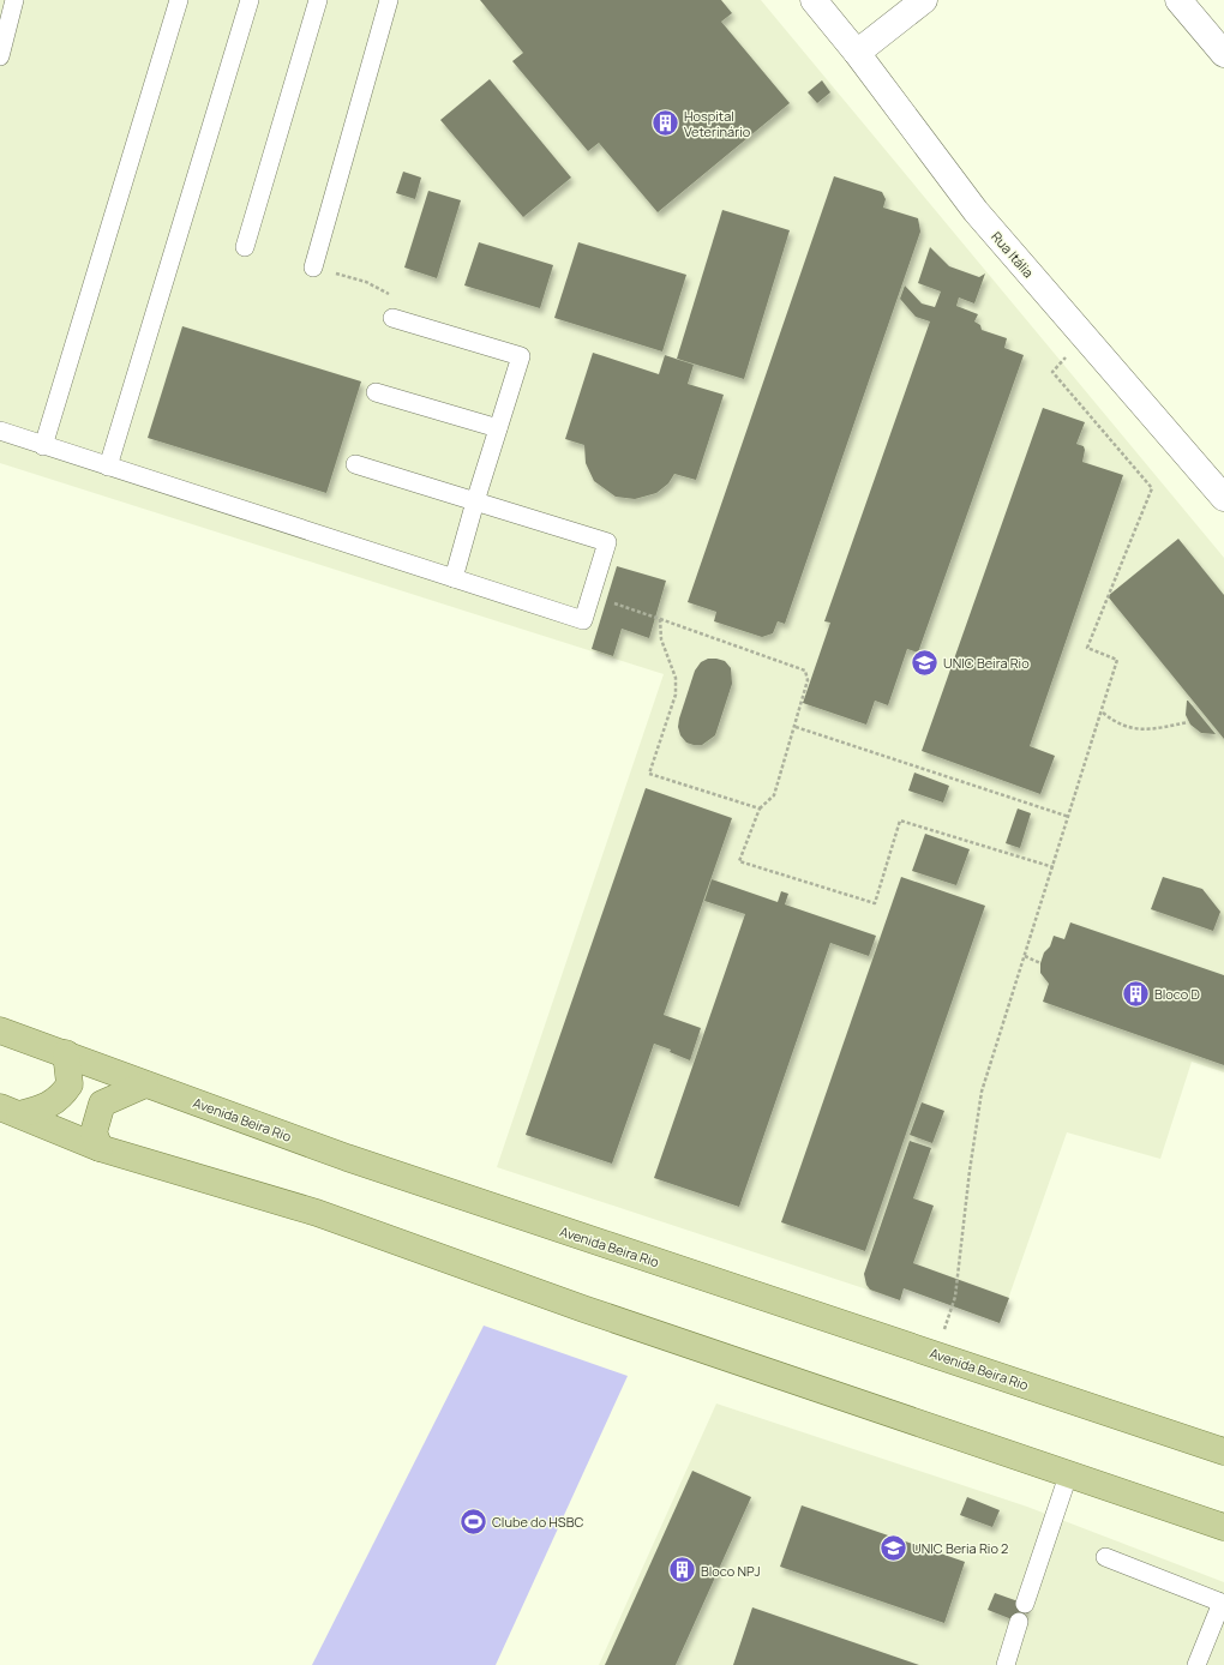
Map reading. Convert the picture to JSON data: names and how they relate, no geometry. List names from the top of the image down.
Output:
{
  "streets": {
    "main road": ["Avenida Beira Rio"],
    "street": ["Rua Itália"]
  },
  "places": {
    "building": ["Hospital Veterinário", "Bloco D", "Bloco NPJ"],
    "school or university": ["UNIC Beira Rio", "UNIC Beria Rio 2"],
    "sports": ["Clube do HSBC"]
  }
}
